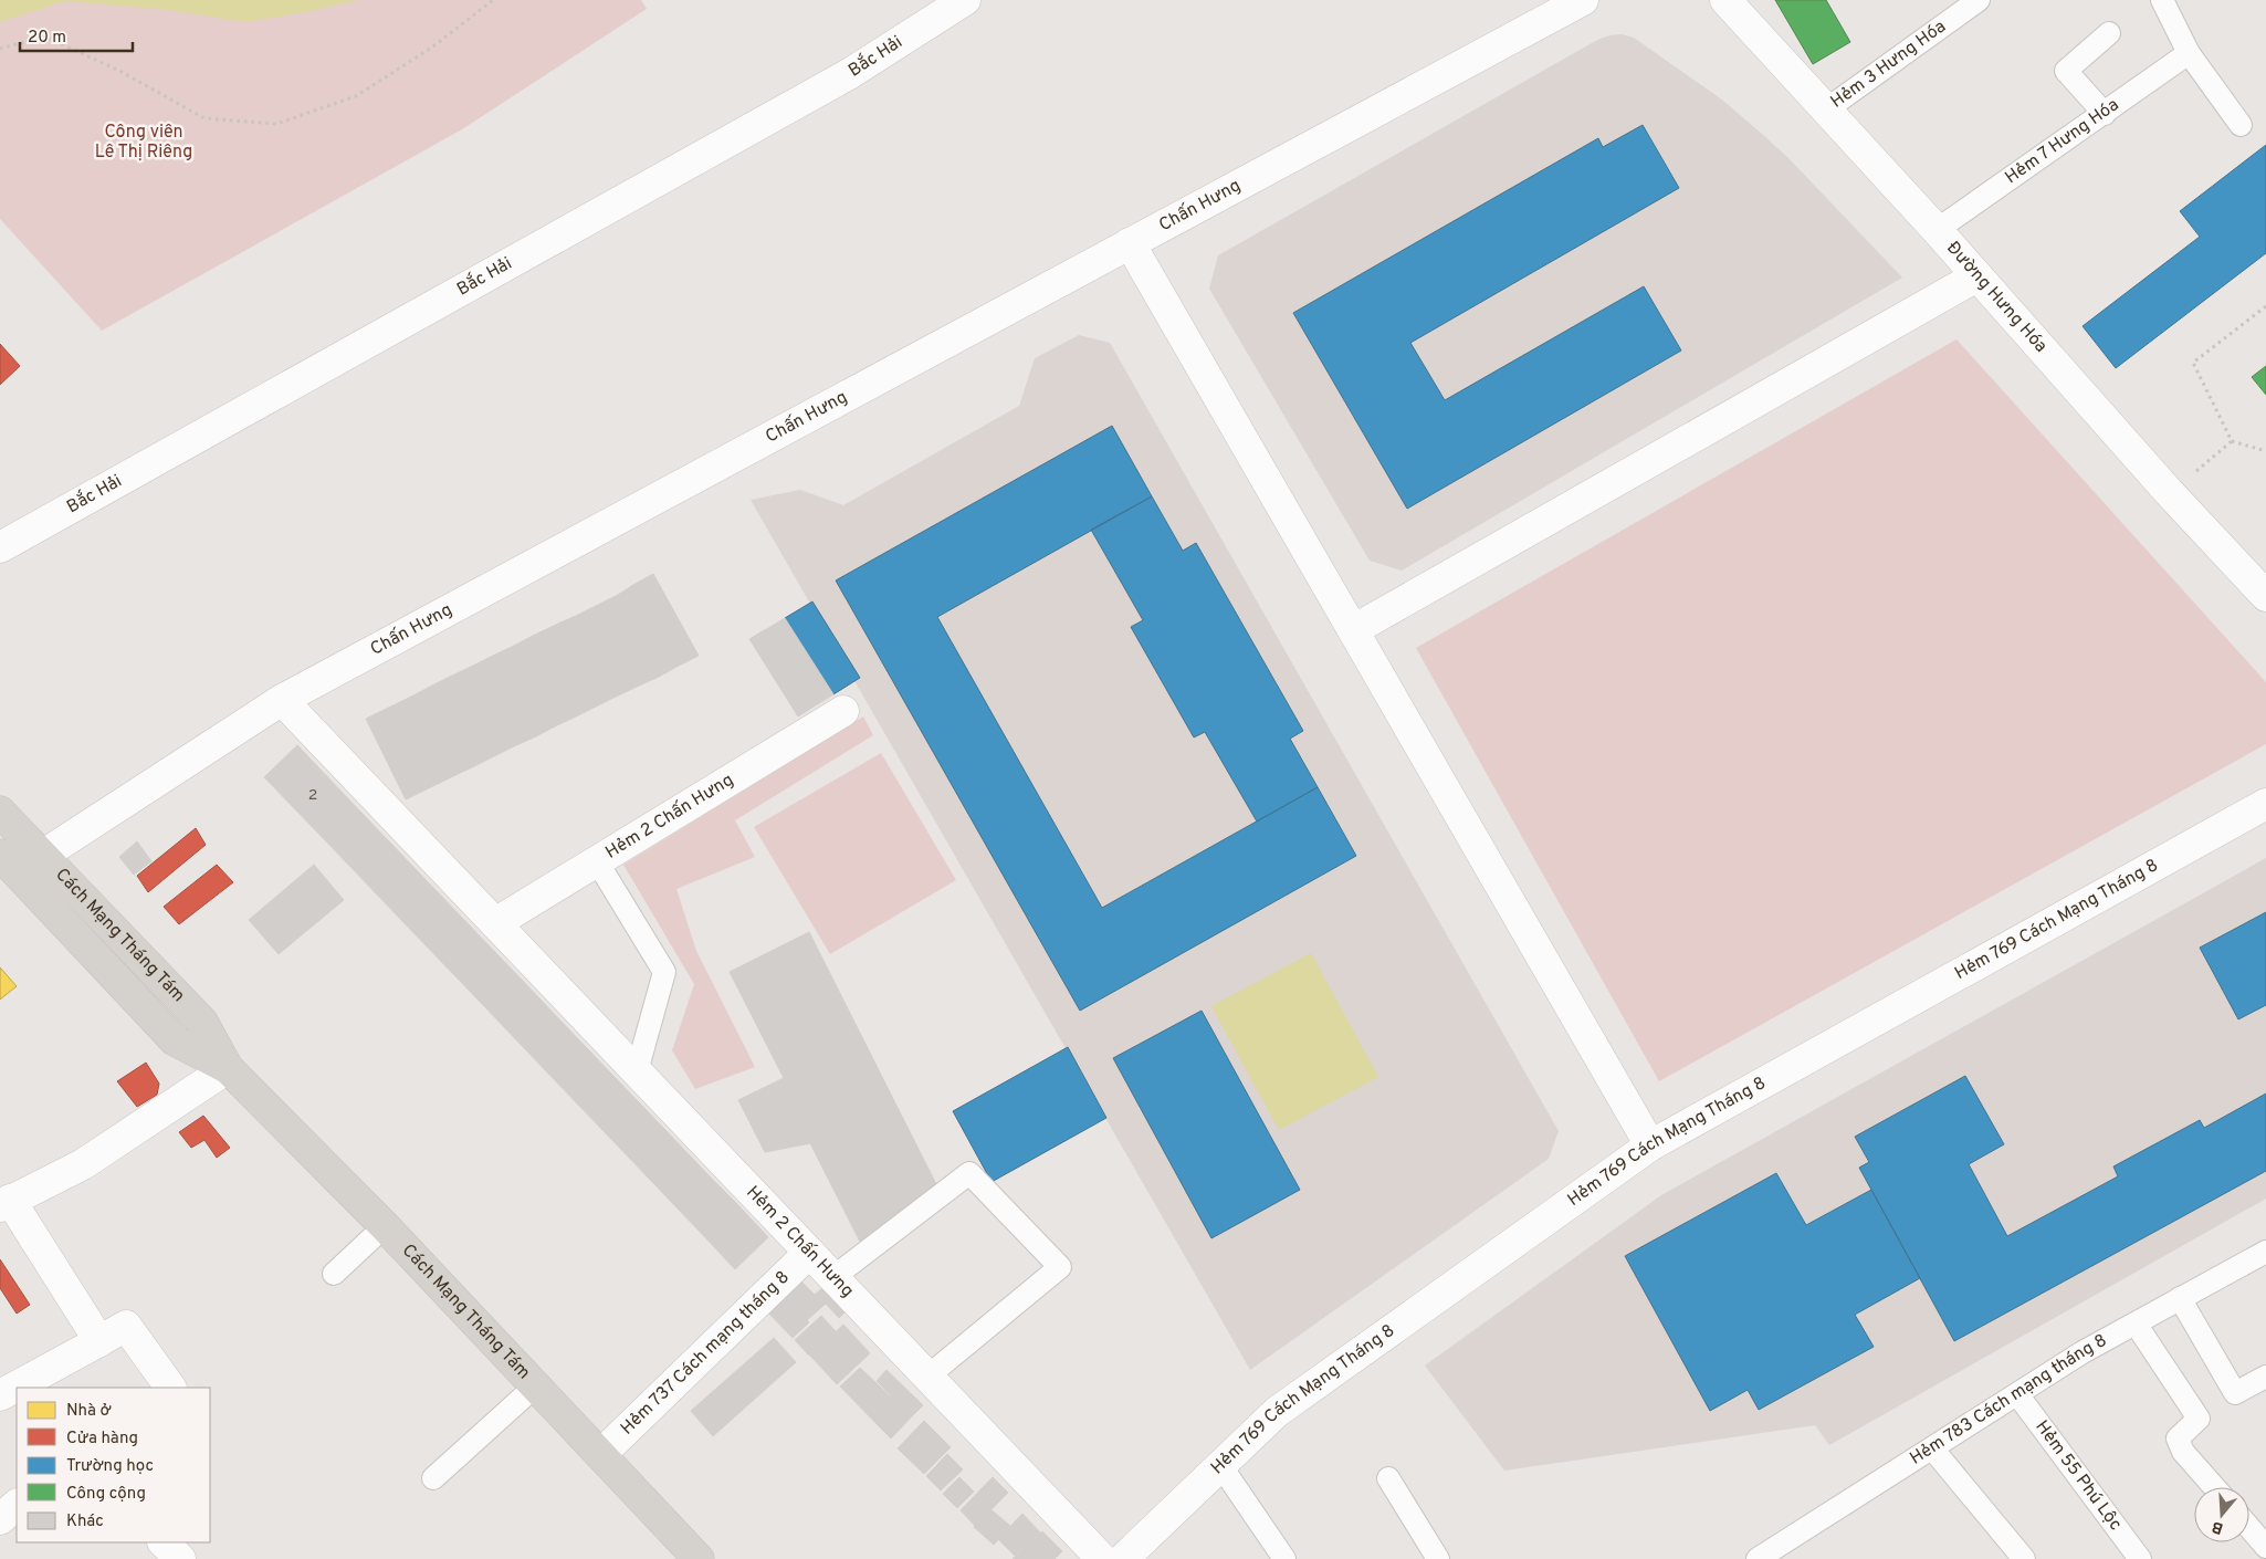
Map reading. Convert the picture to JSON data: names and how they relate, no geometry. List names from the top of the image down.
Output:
{
  "streets": {
    "main road": ["Cách Mạng Tháng Tám"],
    "street": [
      "Bắc Hải",
      "Chấn Hưng",
      "Đường Hưng Hóa",
      "Hẻm 2 Chấn Hưng",
      "Hẻm 769 Cách Mạng Tháng 8",
      "Hẻm 737 Cách mạng tháng 8"
    ],
    "lane": [
      "Hẻm 3 Hưng Hóa",
      "Hẻm 7 Hưng Hóa",
      "Hẻm 783 Cách mạng tháng 8",
      "Hẻm 55 Phú Lộc"
    ]
  },
  "crossings": [
    ["Hẻm 3 Hưng Hóa", "Đường Hưng Hóa"],
    ["Hẻm 7 Hưng Hóa", "Đường Hưng Hóa"],
    ["Chấn Hưng", "Hẻm 2 Chấn Hưng"],
    ["Chấn Hưng", "Cách Mạng Tháng Tám"],
    ["Hẻm 2 Chấn Hưng", "Hẻm 737 Cách mạng tháng 8"],
    ["Cách Mạng Tháng Tám", "Hẻm 737 Cách mạng tháng 8"],
    ["Hẻm 783 Cách mạng tháng 8", "Hẻm 55 Phú Lộc"]
  ],
  "parks": ["Công viên Lê Thị Riêng"],
  "house_numbers": ["2"],
  "legend": [
    "Nhà ở",
    "Cửa hàng",
    "Trường học",
    "Công cộng",
    "Khác"
  ],
  "scale_bar": "20 m",
  "north": "bottom"
}
